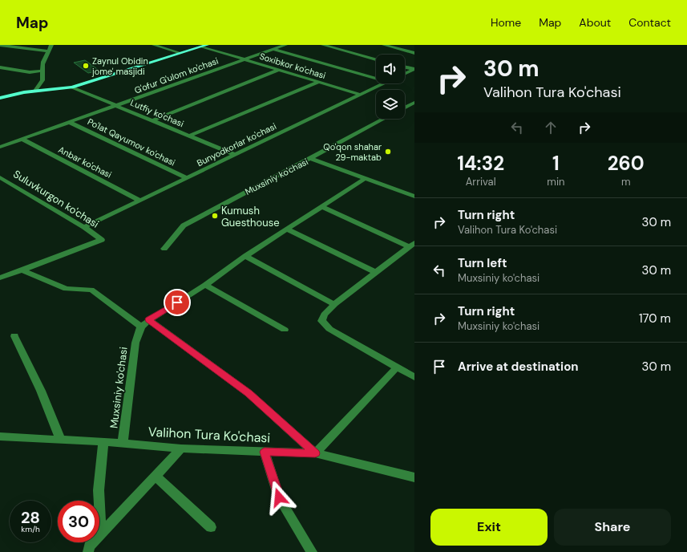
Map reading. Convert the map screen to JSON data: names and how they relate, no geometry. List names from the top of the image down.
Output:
{
  "streets": {
    "street": [
      "Soxibkor ko'chasi",
      "G'ofur G'ulom ko'chasi",
      "Lutfiy ko'chasi",
      "Po'lat Qayumov ko'chasi",
      "Bunyodkorlar ko'chasi",
      "Anbar ko'chasi",
      "Muxsiniy ko'chasi",
      "Suluvkurgon ko'chasi",
      "Valihon Tura Ko'chasi"
    ]
  },
  "crossings": [
    ["Soxibkor ko'chasi", "G'ofur G'ulom ko'chasi"],
    ["Soxibkor ko'chasi", "Bunyodkorlar ko'chasi"],
    ["G'ofur G'ulom ko'chasi", "Lutfiy ko'chasi"],
    ["G'ofur G'ulom ko'chasi", "Po'lat Qayumov ko'chasi"],
    ["G'ofur G'ulom ko'chasi", "Anbar ko'chasi"],
    ["Lutfiy ko'chasi", "Bunyodkorlar ko'chasi"],
    ["Po'lat Qayumov ko'chasi", "Bunyodkorlar ko'chasi"],
    ["Bunyodkorlar ko'chasi", "Anbar ko'chasi"],
    ["Bunyodkorlar ko'chasi", "Suluvkurgon ko'chasi"],
    ["Muxsiniy ko'chasi", "Valihon Tura Ko'chasi"]
  ],
  "places": ["Zaynul Obidin jome' masjidi", "Qo'qon shahar 29-maktab", "Kumush Guesthouse"],
  "page": {
    "header": "Map",
    "nav": [
      "Home",
      "Map",
      "About",
      "Contact"
    ],
    "turn": ["30 m", "Valihon Tura Ko'chasi"],
    "eta": [
      "14:32",
      "Arrival",
      "1",
      "min",
      "260",
      "m"
    ],
    "list": [
      {
        "name": "Turn right",
        "note": "Valihon Tura Ko'chasi",
        "value": "30 m"
      },
      {
        "name": "Turn left",
        "note": "Muxsiniy ko'chasi",
        "value": "30 m"
      },
      {
        "name": "Turn right",
        "note": "Muxsiniy ko'chasi",
        "value": "170 m"
      },
      {
        "name": "Arrive at destination",
        "value": "30 m"
      }
    ],
    "speed": "28 km/h",
    "limit": "30",
    "buttons": ["Exit", "Share"]
  }
}
